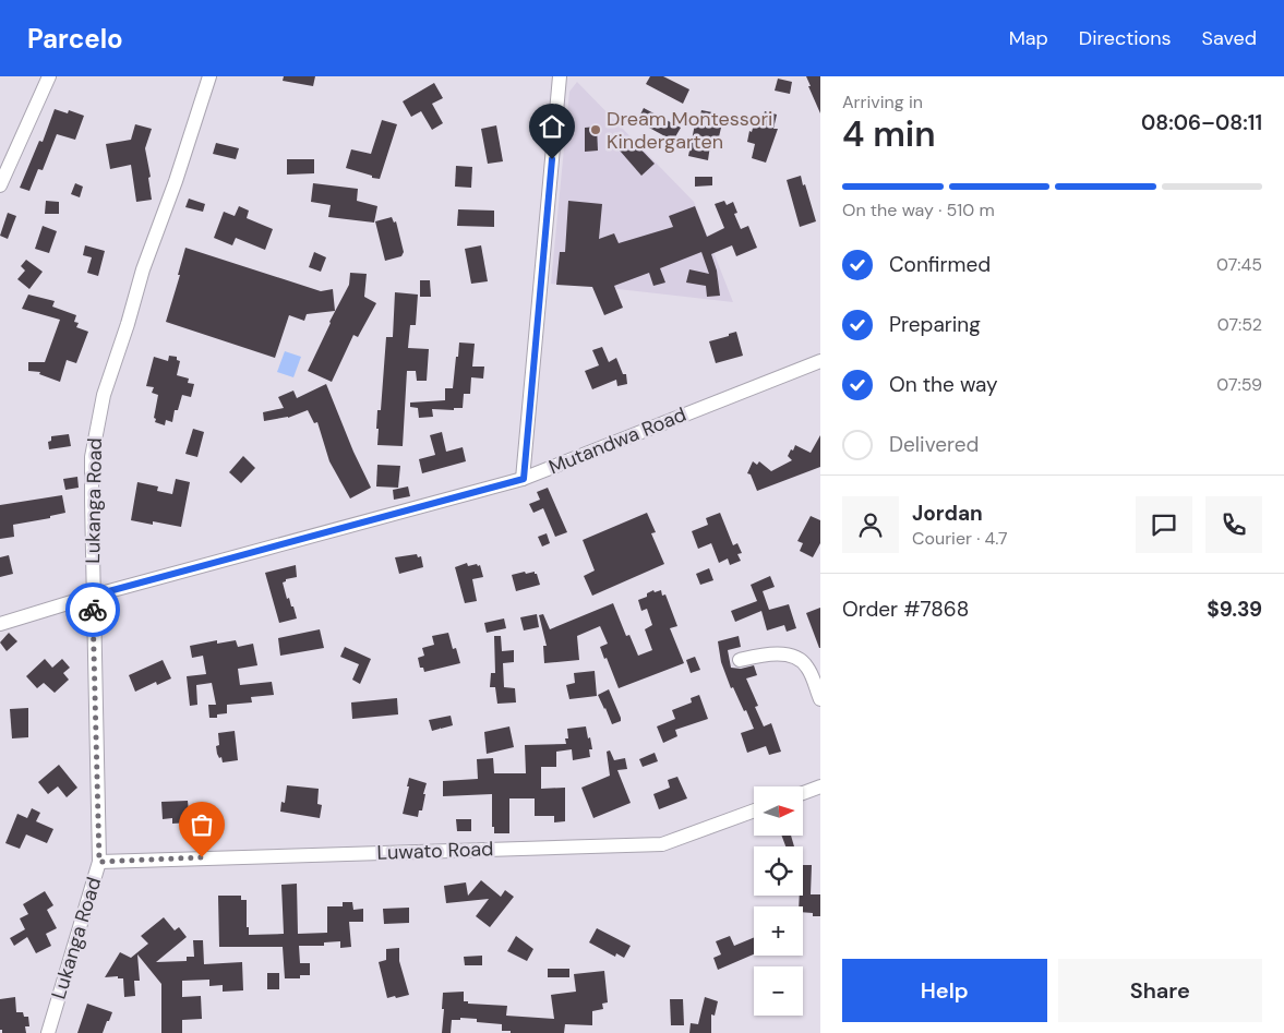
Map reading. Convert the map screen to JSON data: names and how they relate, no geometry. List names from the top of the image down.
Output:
{
  "streets": {
    "street": ["Mutandwa Road", "Lukanga Road", "Luwato Road"]
  },
  "crossings": [
    ["Mutandwa Road", "Lukanga Road"],
    ["Lukanga Road", "Luwato Road"]
  ],
  "places": ["Dream Montessori Kindergarten"],
  "north": "right",
  "page": {
    "header": "Parcelo",
    "nav": ["Map", "Directions", "Saved"],
    "heading": ["4 min", "Arriving in", "08:06–08:11"],
    "panel": [
      "Jordan",
      "Courier · 4.7",
      "Order #7868",
      "$9.39"
    ],
    "bar": "On the way · 510 m",
    "list": [
      ["Confirmed", "07:45"],
      ["Preparing", "07:52"],
      ["On the way", "07:59"],
      "Delivered"
    ],
    "map_buttons": ["+", "−"],
    "buttons": ["Help", "Share"]
  }
}
